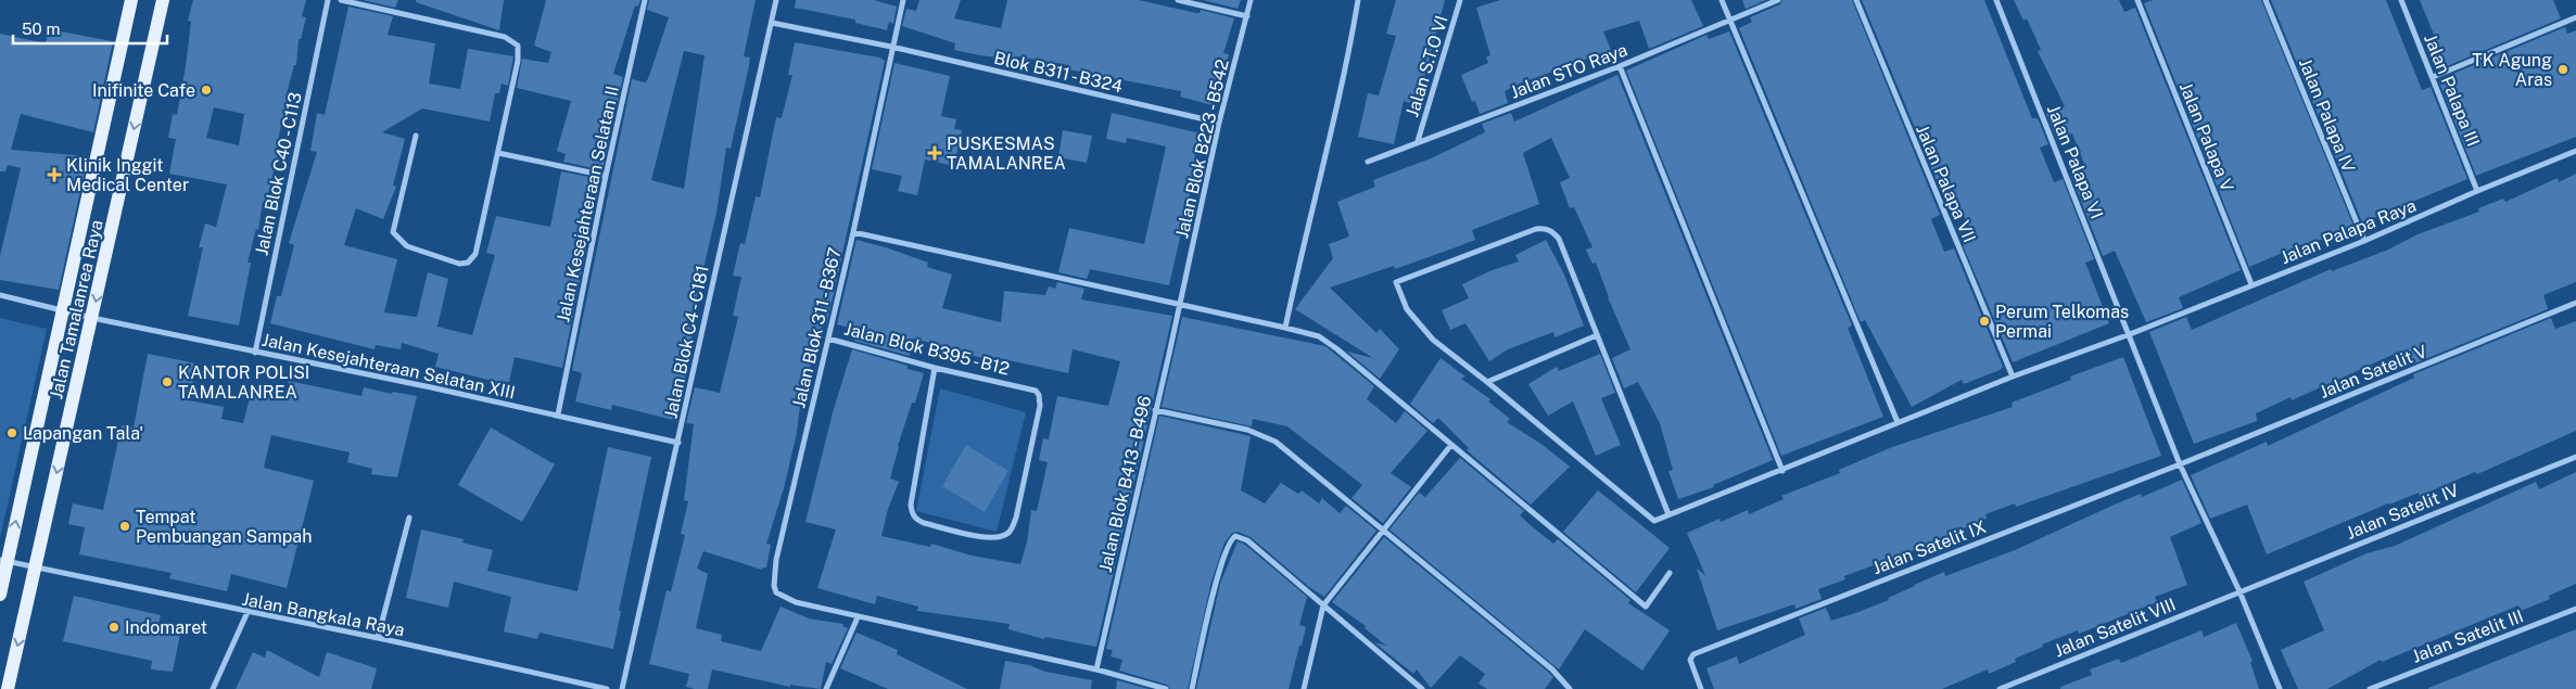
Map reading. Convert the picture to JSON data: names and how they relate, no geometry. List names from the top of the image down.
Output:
{
  "streets": {
    "main road": ["Jalan Tamalanrea Raya"],
    "street": [
      "Jalan S.T.O VI",
      "Jalan STO Raya",
      "Blok B311 - B324",
      "Jalan Palapa III",
      "Jalan Palapa IV",
      "Jalan Palapa V",
      "Jalan Blok B223 - B542",
      "Jalan Palapa VI",
      "Jalan Blok C40 - C113",
      "Jalan Palapa VII",
      "Jalan Kesejahteraan Selatan II",
      "Jalan Palapa Raya",
      "Jalan Blok 311 - B367",
      "Jalan Blok C4 - C181",
      "Jalan Blok B395 - B12",
      "Jalan Kesejahteraan Selatan XIII",
      "Jalan Satelit V",
      "Jalan Blok B413 - B496",
      "Jalan Satelit IV",
      "Jalan Satelit IX",
      "Jalan Bangkala Raya",
      "Jalan Satelit VIII",
      "Jalan Satelit III"
    ]
  },
  "crossings": [
    ["Jalan S.T.O VI", "Jalan STO Raya"],
    ["Blok B311 - B324", "Jalan Blok B223 - B542"],
    ["Blok B311 - B324", "Jalan Blok 311 - B367"],
    ["Blok B311 - B324", "Jalan Blok C4 - C181"],
    ["Jalan Palapa III", "Jalan Palapa Raya"],
    ["Jalan Palapa IV", "Jalan Palapa Raya"],
    ["Jalan Palapa V", "Jalan Palapa Raya"],
    ["Jalan Blok B223 - B542", "Jalan Blok B413 - B496"],
    ["Jalan Palapa VI", "Jalan Palapa Raya"],
    ["Jalan Palapa VI", "Jalan Satelit V"],
    ["Jalan Palapa VI", "Jalan Satelit IV"],
    ["Jalan Palapa VI", "Jalan Satelit IX"],
    ["Jalan Palapa VI", "Jalan Satelit VIII"],
    ["Jalan Blok C40 - C113", "Jalan Kesejahteraan Selatan XIII"],
    ["Jalan Palapa VII", "Jalan Palapa Raya"],
    ["Jalan Kesejahteraan Selatan II", "Jalan Kesejahteraan Selatan XIII"],
    ["Jalan Tamalanrea Raya", "Jalan Kesejahteraan Selatan XIII"],
    ["Jalan Tamalanrea Raya", "Jalan Bangkala Raya"],
    ["Jalan Blok 311 - B367", "Jalan Blok B395 - B12"],
    ["Jalan Blok C4 - C181", "Jalan Kesejahteraan Selatan XIII"],
    ["Jalan Satelit V", "Jalan Satelit IX"],
    ["Jalan Satelit IV", "Jalan Satelit VIII"]
  ],
  "places": {
    "other": [
      "TK Agung Aras",
      "Inifinite Cafe",
      "Perum Telkomas Permai",
      "KANTOR POLISI TAMALANREA",
      "Lapangan Tala'",
      "Tempat Pembuangan Sampah",
      "Indomaret"
    ],
    "health": ["PUSKESMAS TAMALANREA", "Klinik Inggit Medical Center"]
  },
  "scale_bar": "50 m"
}
